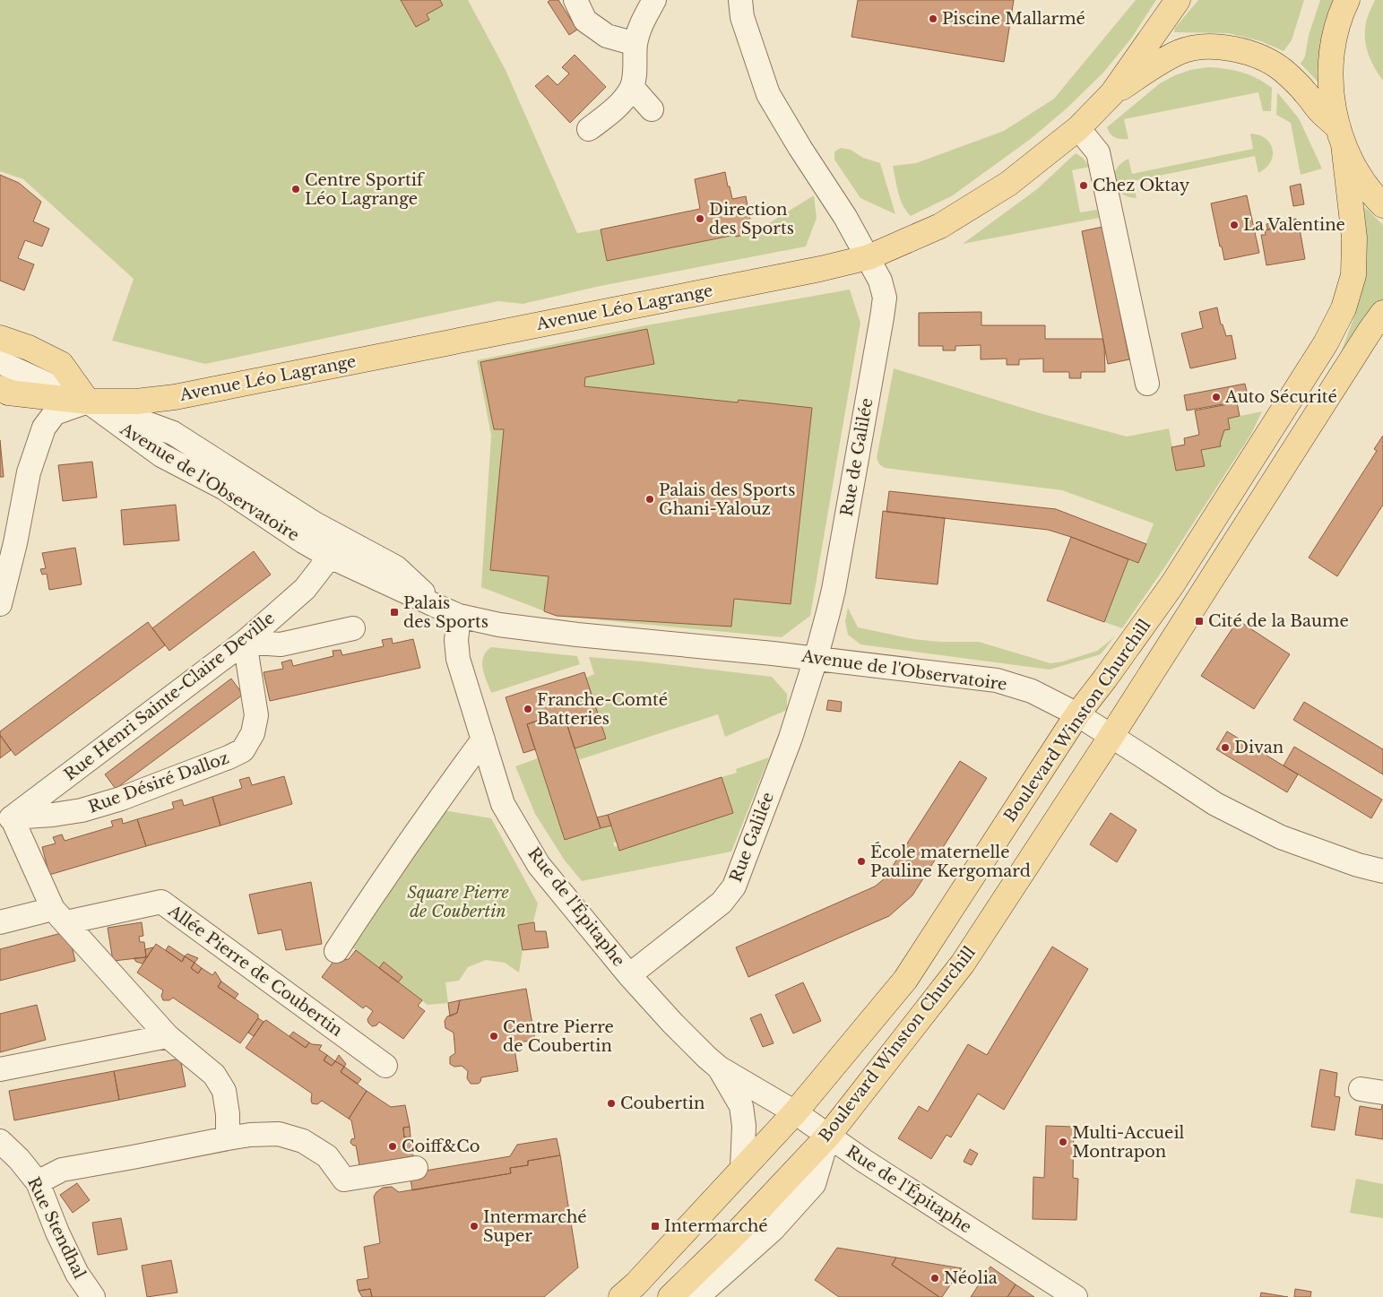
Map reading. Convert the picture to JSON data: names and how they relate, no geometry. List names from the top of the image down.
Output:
{
  "streets": {
    "main road": ["Avenue Léo Lagrange", "Boulevard Winston Churchill"],
    "street": [
      "Rue de Galilée",
      "Avenue de l'Observatoire",
      "Rue Henri Sainte-Claire Deville",
      "Rue Désiré Dalloz",
      "Rue Galilée",
      "Rue de l'Épitaphe",
      "Allée Pierre de Coubertin",
      "Rue Stendhal"
    ]
  },
  "crossings": [
    ["Avenue Léo Lagrange", "Rue de Galilée"],
    ["Avenue Léo Lagrange", "Avenue de l'Observatoire"],
    ["Avenue Léo Lagrange", "Boulevard Winston Churchill"],
    ["Rue de Galilée", "Avenue de l'Observatoire"],
    ["Rue de Galilée", "Rue Galilée"],
    ["Avenue de l'Observatoire", "Rue Henri Sainte-Claire Deville"],
    ["Avenue de l'Observatoire", "Boulevard Winston Churchill"],
    ["Avenue de l'Observatoire", "Rue Galilée"],
    ["Avenue de l'Observatoire", "Rue de l'Épitaphe"],
    ["Rue Henri Sainte-Claire Deville", "Rue Désiré Dalloz"],
    ["Boulevard Winston Churchill", "Rue de l'Épitaphe"],
    ["Rue Galilée", "Rue de l'Épitaphe"]
  ],
  "parks": ["Square Pierre de Coubertin"],
  "places": {
    "other": [
      "Piscine Mallarmé",
      "Chez Oktay",
      "Centre Sportif Léo Lagrange",
      "Direction des Sports",
      "La Valentine",
      "Auto Sécurité",
      "Palais des Sports Ghani-Yalouz",
      "Franche-Comté Batteries",
      "Divan",
      "École maternelle Pauline Kergomard",
      "Centre Pierre de Coubertin",
      "Coubertin",
      "Multi-Accueil Montrapon",
      "Coiff&Co",
      "Intermarché Super",
      "Néolia"
    ],
    "transit": ["Palais des Sports", "Cité de la Baume", "Intermarché"]
  }
}
